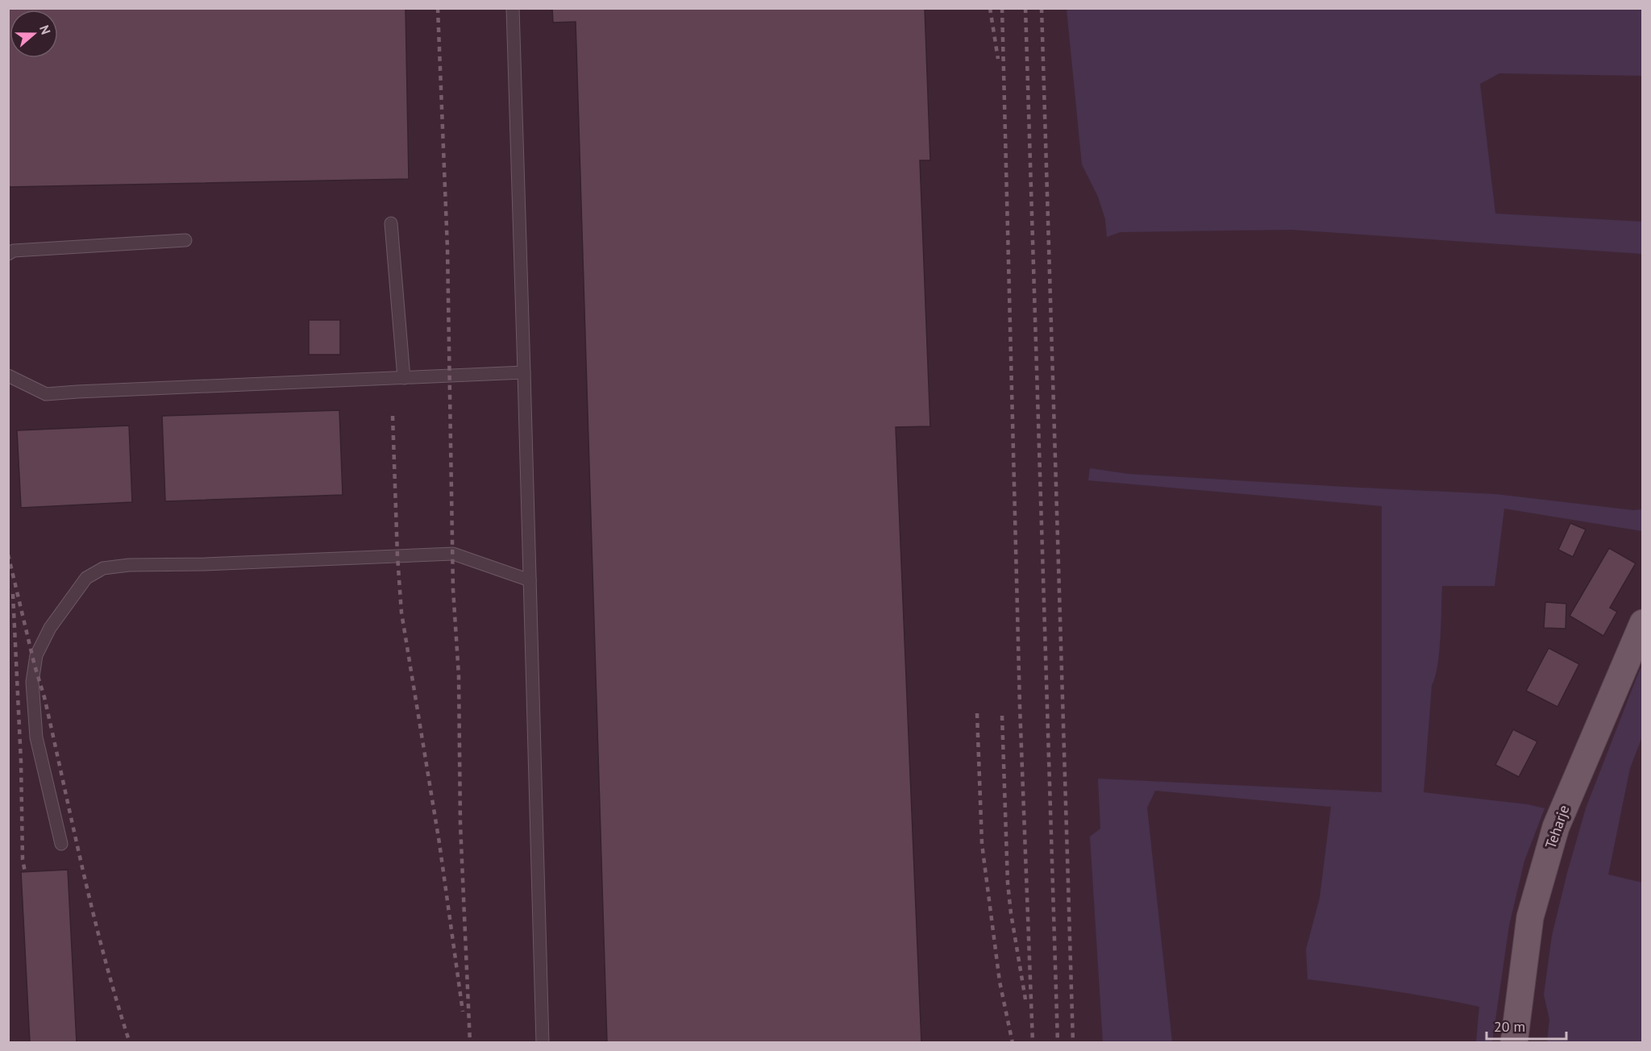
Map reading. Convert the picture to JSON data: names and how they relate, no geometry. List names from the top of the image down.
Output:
{
  "streets": {
    "main road": ["Teharje"]
  },
  "scale_bar": "20 m",
  "north": "right"
}
